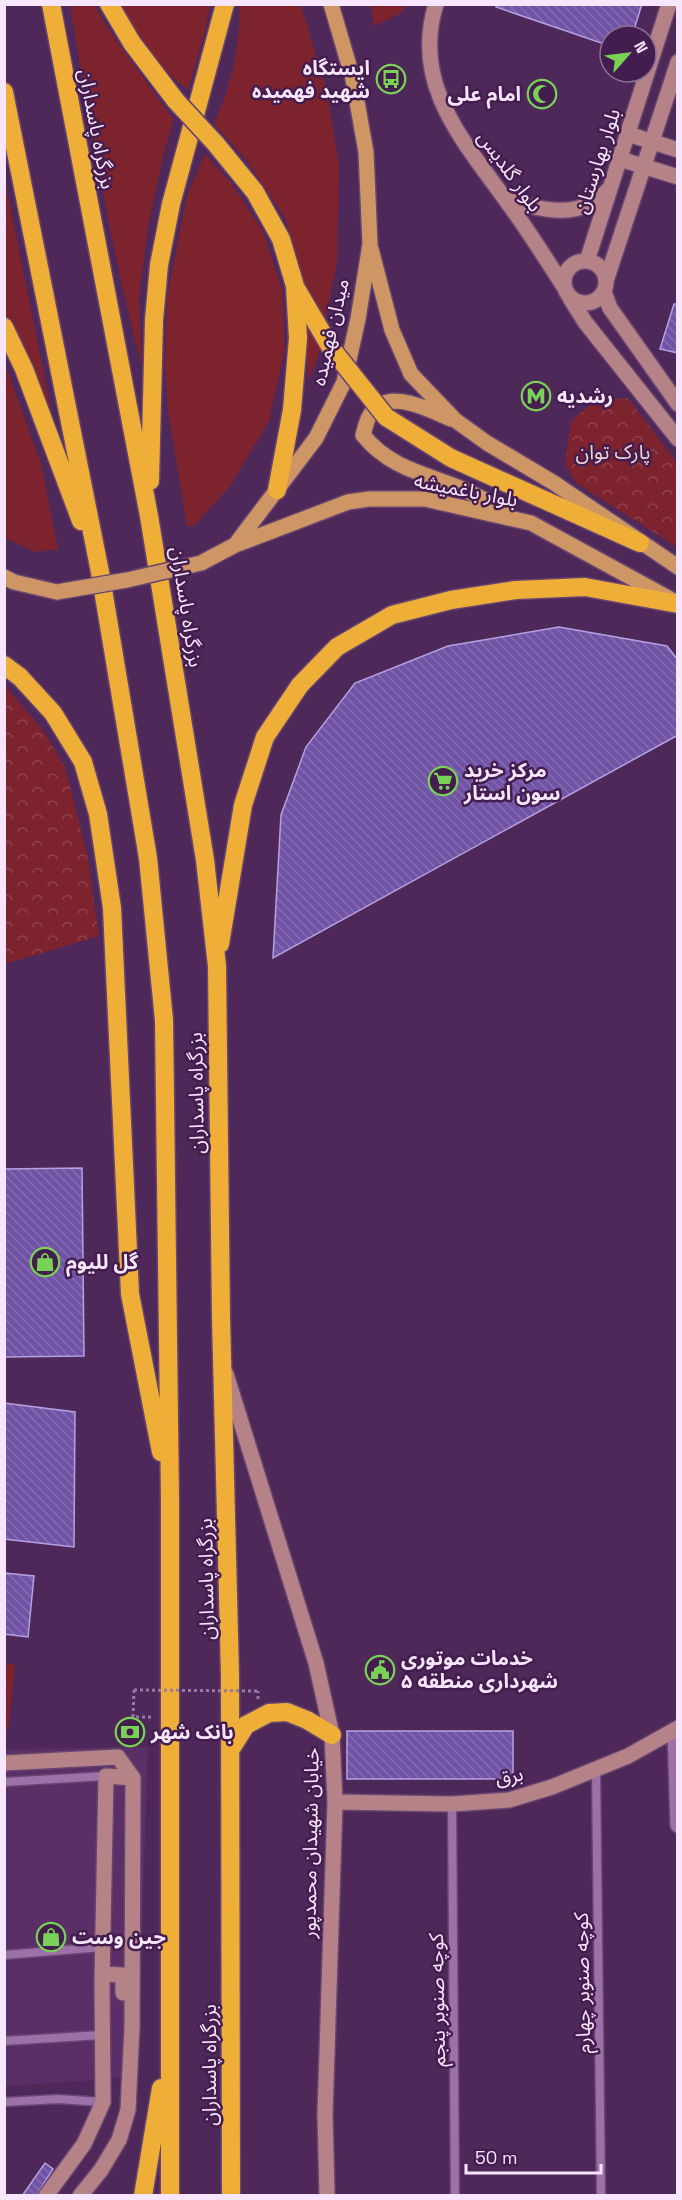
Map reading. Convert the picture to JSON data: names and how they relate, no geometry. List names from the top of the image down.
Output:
{
  "streets": {
    "highway": ["بزرگراه پاسداران"],
    "main road": ["میدان فهمیده", "بلوار باغمیشه"],
    "street": [
      "بلوار بهارستان",
      "بلوار گلدیس",
      "برق",
      "خیابان شهیدان محمدپور"
    ],
    "lane": ["کوچه صنوبر چهارم", "کوچه صنوبر پنجم"]
  },
  "crossings": [
    ["بزرگراه پاسداران", "خیابان شهیدان محمدپور"],
    ["بلوار بهارستان", "بلوار گلدیس"],
    ["میدان فهمیده", "بلوار باغمیشه"],
    ["برق", "خیابان شهیدان محمدپور"],
    ["برق", "کوچه صنوبر چهارم"],
    ["برق", "کوچه صنوبر پنجم"]
  ],
  "parks": ["پارک توان"],
  "places": {
    "bus stop": ["ایستگاه شهید فهمیده"],
    "mosque": ["امام علی"],
    "metro station": ["رشدیه"],
    "supermarket": ["مرکز خرید سون استار"],
    "shop": ["گل للیوم", "جین وست"],
    "public building": ["خدمات موتوری شهرداری منطقه ۵"],
    "bank": ["بانک شهر"]
  },
  "scale_bar": "50 m",
  "north": "top right"
}
